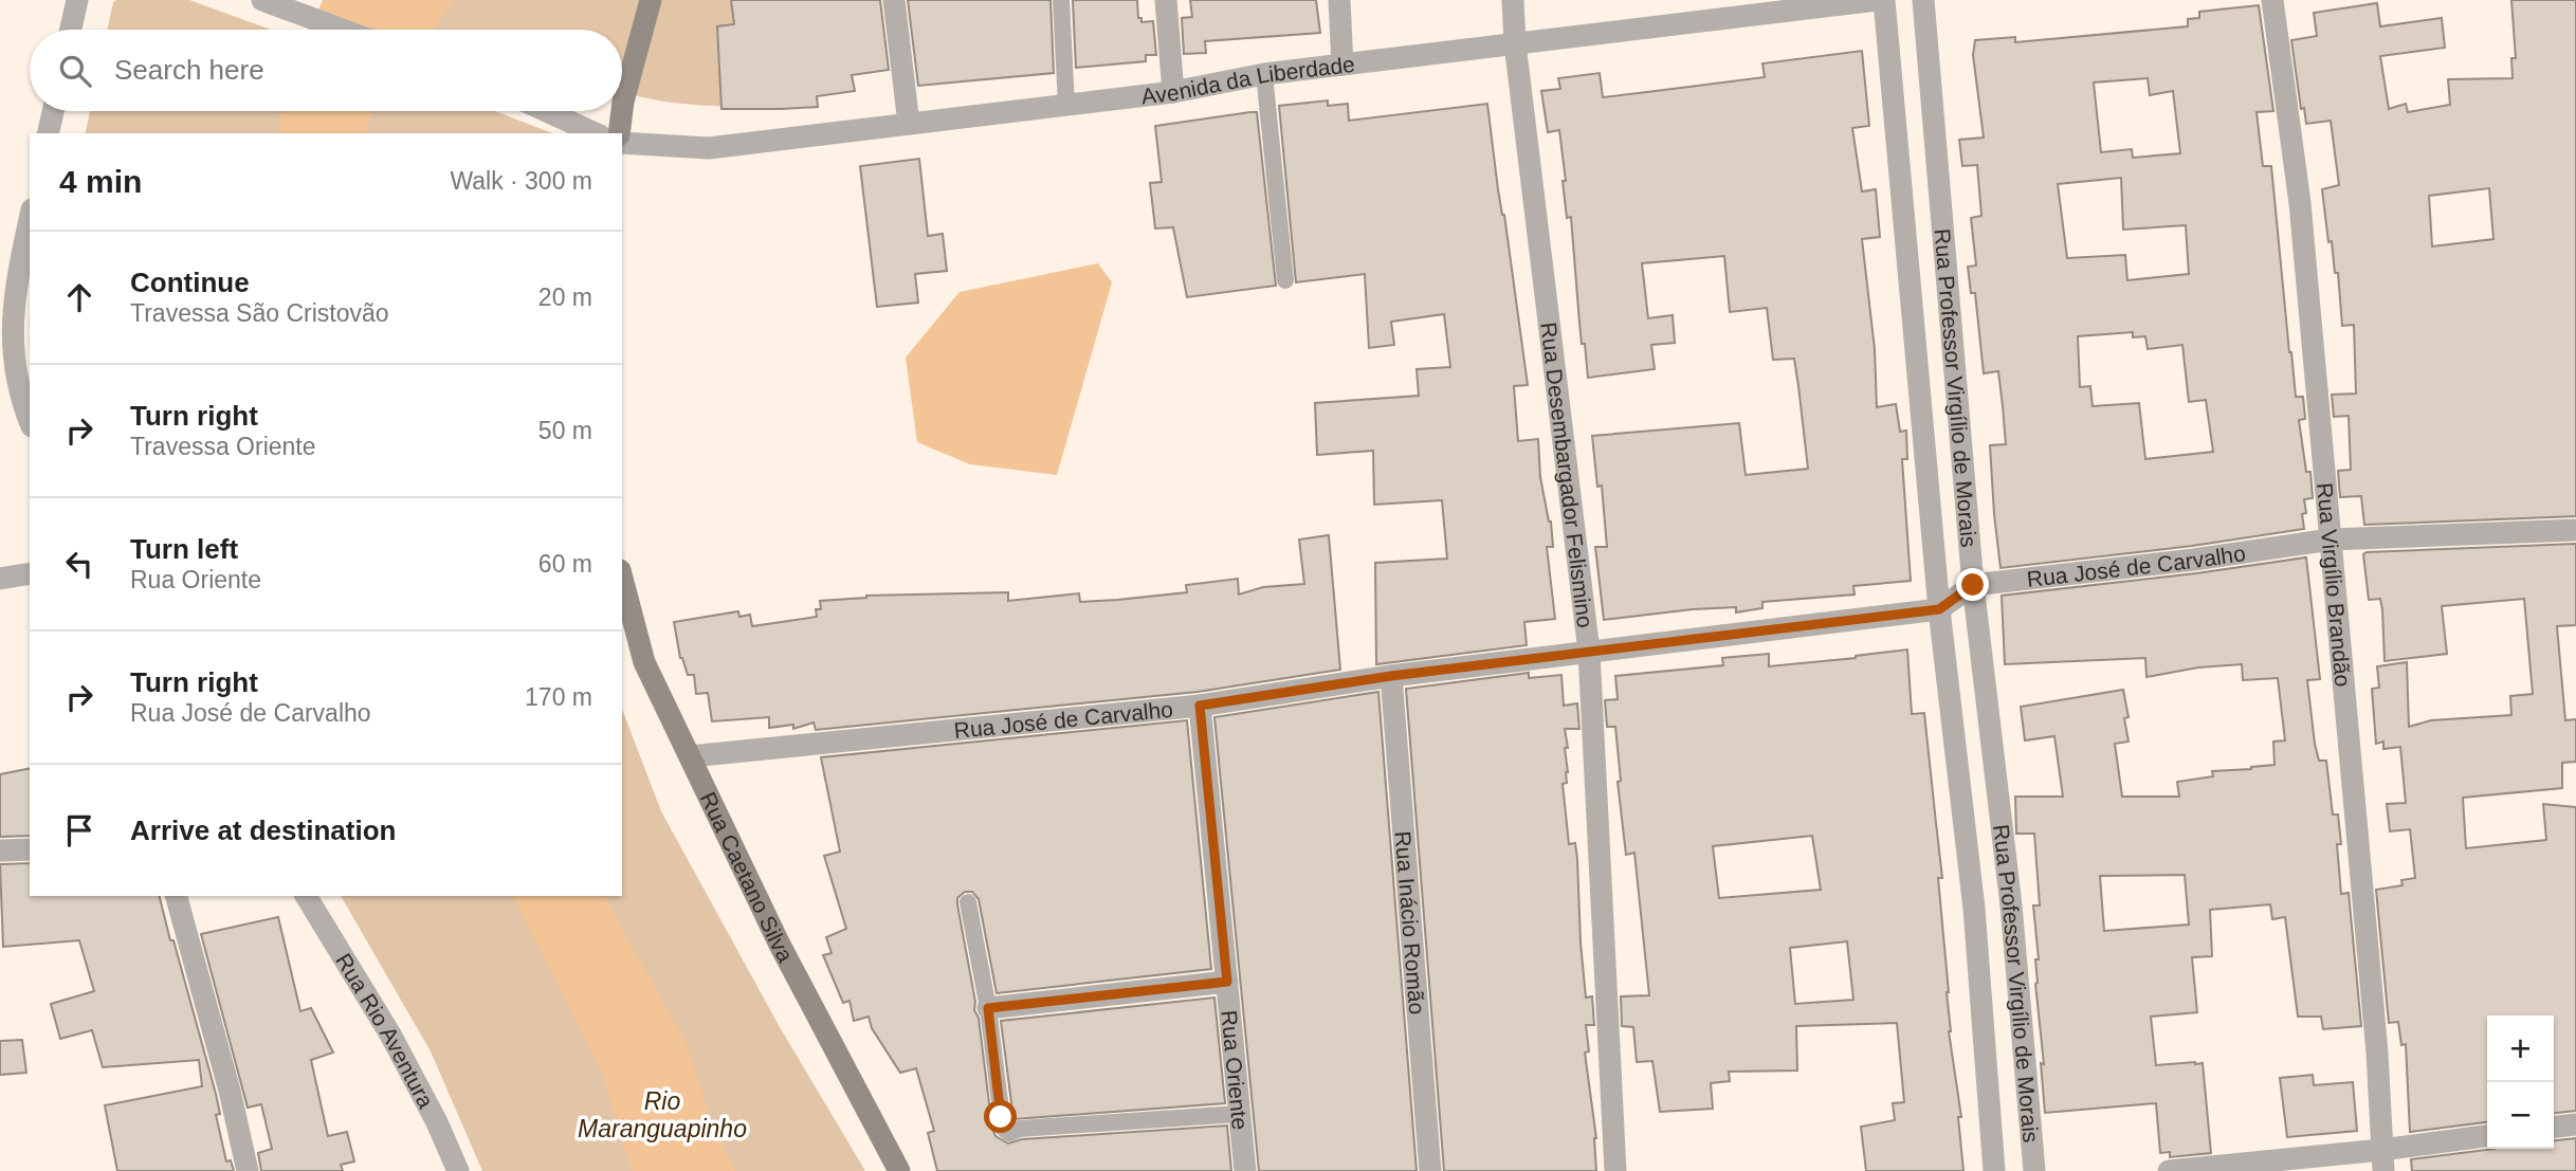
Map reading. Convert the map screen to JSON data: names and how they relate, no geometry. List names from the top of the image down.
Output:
{
  "streets": {
    "main road": ["Rua Caetano Silva"],
    "street": [
      "Avenida da Liberdade",
      "Rua Professor Virgílio de Morais",
      "Rua Desembargador Felismino",
      "Rua José de Carvalho",
      "Rua Virgílio Brandão",
      "Rua Inácio Romão",
      "Rua Rio Aventura",
      "Rua Oriente"
    ]
  },
  "crossings": [
    ["Avenida da Liberdade", "Rua Desembargador Felismino"],
    ["Rua Professor Virgílio de Morais", "Rua José de Carvalho"],
    ["Rua Desembargador Felismino", "Rua José de Carvalho"],
    ["Rua José de Carvalho", "Rua Virgílio Brandão"],
    ["Rua José de Carvalho", "Rua Caetano Silva"],
    ["Rua José de Carvalho", "Rua Inácio Romão"],
    ["Rua José de Carvalho", "Rua Oriente"]
  ],
  "water": ["Rio Maranguapinho"],
  "page": {
    "search": "Search here",
    "heading": ["4 min", "Walk · 300 m"],
    "list": [
      ["Continue", "Travessa São Cristovão", "20 m"],
      ["Turn right", "Travessa Oriente", "50 m"],
      ["Turn left", "Rua Oriente", "60 m"],
      ["Turn right", "Rua José de Carvalho", "170 m"],
      "Arrive at destination"
    ],
    "map_buttons": ["+", "−"]
  }
}
